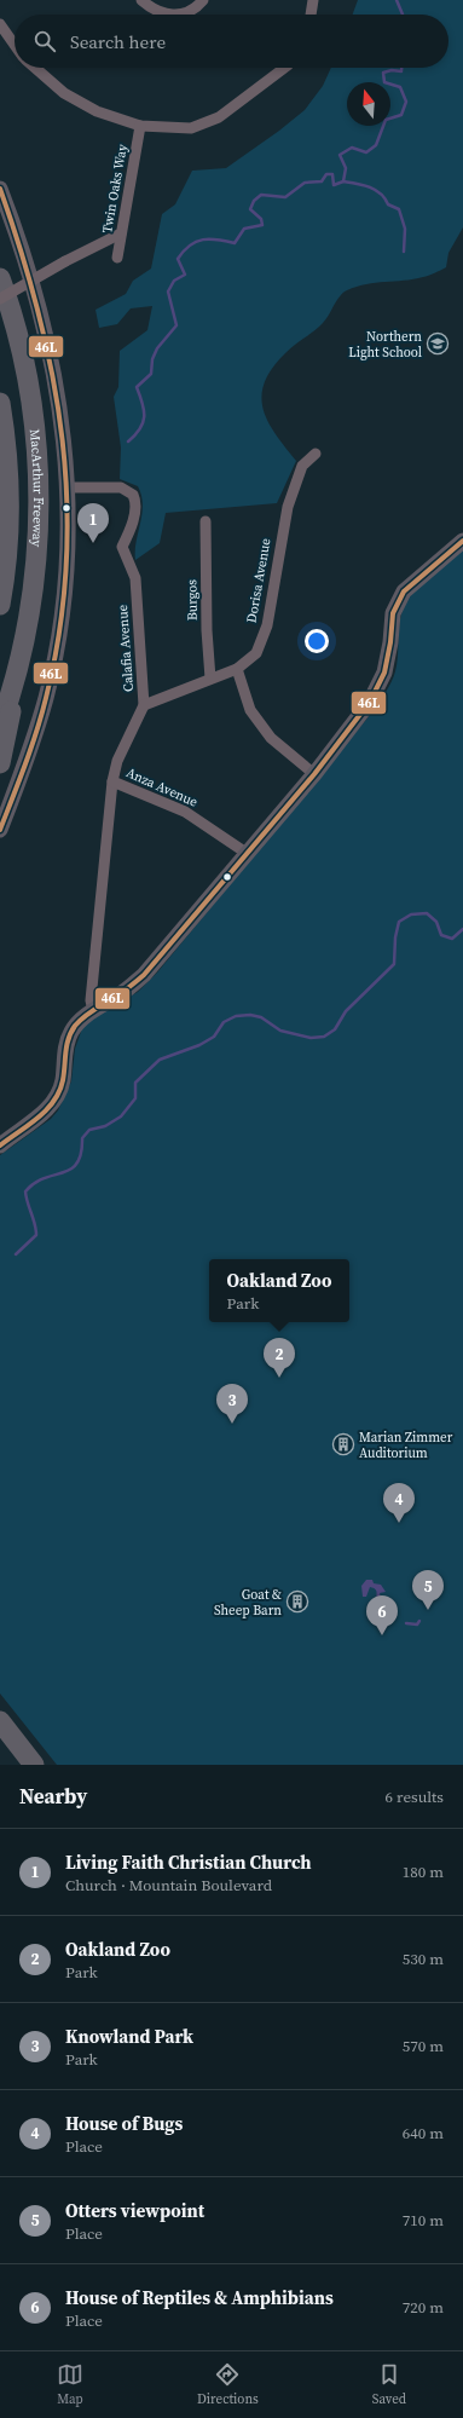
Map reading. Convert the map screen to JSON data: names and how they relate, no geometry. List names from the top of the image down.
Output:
{
  "streets": {
    "highway": ["MacArthur Freeway"],
    "street": [
      "Twin Oaks Way",
      "Dorisa Avenue",
      "Burgos",
      "Calafia Avenue",
      "Anza Avenue"
    ]
  },
  "crossings": [
    ["Dorisa Avenue", "Burgos"],
    ["Dorisa Avenue", "Calafia Avenue"],
    ["Calafia Avenue", "Anza Avenue"]
  ],
  "places": {
    "school or university": ["Northern Light School"],
    "building": ["Marian Zimmer Auditorium", "Goat & Sheep Barn"]
  },
  "lines": ["transit line 46L"],
  "north": "top",
  "page": {
    "search": "Search here",
    "pins": [
      "1",
      "2",
      "3",
      "4",
      "5",
      "6"
    ],
    "popup": ["Oakland Zoo", "Park"],
    "heading": ["Nearby", "6 results"],
    "list": [
      {
        "mark": "1",
        "name": "Living Faith Christian Church",
        "note": "Church · Mountain Boulevard",
        "value": "180 m"
      },
      {
        "mark": "2",
        "name": "Oakland Zoo",
        "note": "Park",
        "value": "530 m"
      },
      {
        "mark": "3",
        "name": "Knowland Park",
        "note": "Park",
        "value": "570 m"
      },
      {
        "mark": "4",
        "name": "House of Bugs",
        "note": "Place",
        "value": "640 m"
      },
      {
        "mark": "5",
        "name": "Otters viewpoint",
        "note": "Place",
        "value": "710 m"
      },
      {
        "mark": "6",
        "name": "House of Reptiles & Amphibians",
        "note": "Place",
        "value": "720 m"
      }
    ],
    "nav": ["Map", "Directions", "Saved"]
  }
}
